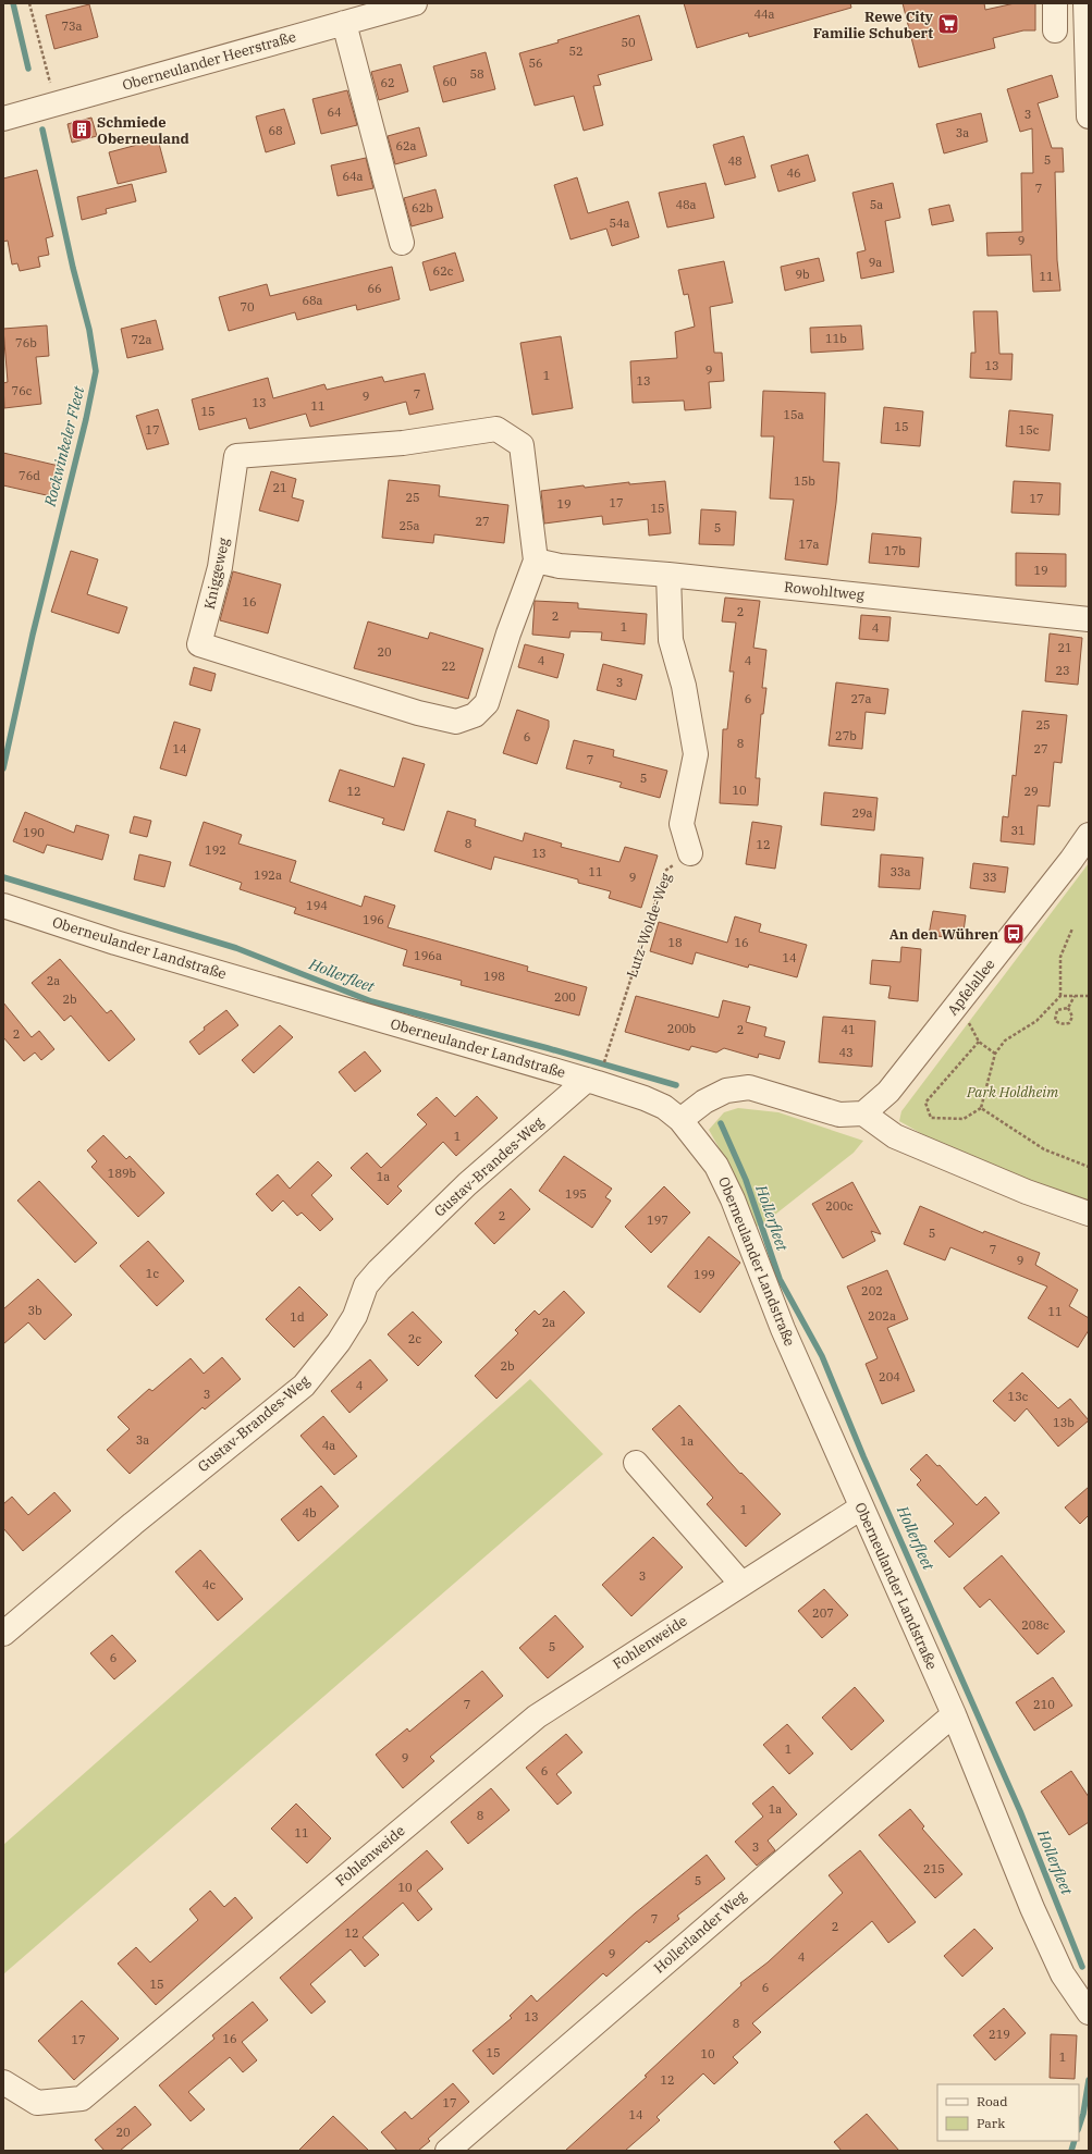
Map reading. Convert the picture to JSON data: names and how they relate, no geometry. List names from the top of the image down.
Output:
{
  "streets": {
    "street": [
      "Oberneulander Heerstraße",
      "Kniggeweg",
      "Rowohltweg",
      "Oberneulander Landstraße",
      "Apfelallee",
      "Gustav-Brandes-Weg",
      "Fohlenweide",
      "Hollerlander Weg"
    ],
    "path": ["Lutz-Wolde-Weg"]
  },
  "crossings": [
    ["Kniggeweg", "Rowohltweg"],
    ["Oberneulander Landstraße", "Gustav-Brandes-Weg"],
    ["Oberneulander Landstraße", "Fohlenweide"],
    ["Oberneulander Landstraße", "Hollerlander Weg"]
  ],
  "water": ["Rockwinkeler Fleet", "Hollerfleet"],
  "parks": ["Park Holdheim"],
  "places": {
    "supermarket": ["Rewe City Familie Schubert"],
    "building": ["Schmiede Oberneuland"],
    "bus stop": ["An den Wühren"]
  },
  "house_numbers": [
    "44a",
    "73a",
    "50",
    "52",
    "56",
    "58",
    "60",
    "62",
    "64",
    "3",
    "68",
    "3a",
    "62a",
    "5",
    "48",
    "46",
    "64a",
    "7",
    "48a",
    "5a",
    "62b",
    "54a",
    "9",
    "9a",
    "62c",
    "9b",
    "11",
    "66",
    "68a",
    "70",
    "11b",
    "72a",
    "76b",
    "13",
    "9",
    "1",
    "13",
    "76c",
    "7",
    "9",
    "13",
    "11",
    "15",
    "15a",
    "15",
    "17",
    "15c",
    "76d",
    "15b",
    "21",
    "25",
    "17",
    "17",
    "19",
    "15",
    "27",
    "25a",
    "5",
    "17a",
    "17b",
    "19",
    "16",
    "2",
    "2",
    "1",
    "4",
    "21",
    "20",
    "4",
    "4",
    "22",
    "23",
    "3",
    "6",
    "27a",
    "25",
    "27b",
    "6",
    "8",
    "14",
    "27",
    "7",
    "5",
    "10",
    "12",
    "29",
    "29a",
    "31",
    "190",
    "8",
    "12",
    "192",
    "13",
    "11",
    "33a",
    "192a",
    "9",
    "33",
    "194",
    "196",
    "18",
    "16",
    "196a",
    "14",
    "198",
    "2a",
    "200",
    "2b",
    "200b",
    "2",
    "41",
    "2",
    "43",
    "1",
    "189b",
    "1a",
    "195",
    "200c",
    "2",
    "197",
    "5",
    "7",
    "9",
    "1c",
    "199",
    "202",
    "3b",
    "11",
    "202a",
    "1d",
    "2a",
    "2c",
    "2b",
    "204",
    "4",
    "3",
    "13c",
    "13b",
    "3a",
    "1a",
    "4a",
    "1",
    "4b",
    "3",
    "4c",
    "207",
    "208c",
    "5",
    "6",
    "7",
    "210",
    "1",
    "9",
    "6",
    "1a",
    "8",
    "11",
    "3",
    "215",
    "5",
    "10",
    "7",
    "2",
    "12",
    "9",
    "4",
    "15",
    "6",
    "13",
    "8",
    "219",
    "16",
    "17",
    "15",
    "10",
    "1",
    "12",
    "17",
    "14",
    "20"
  ],
  "legend": ["Road", "Park"]
}
